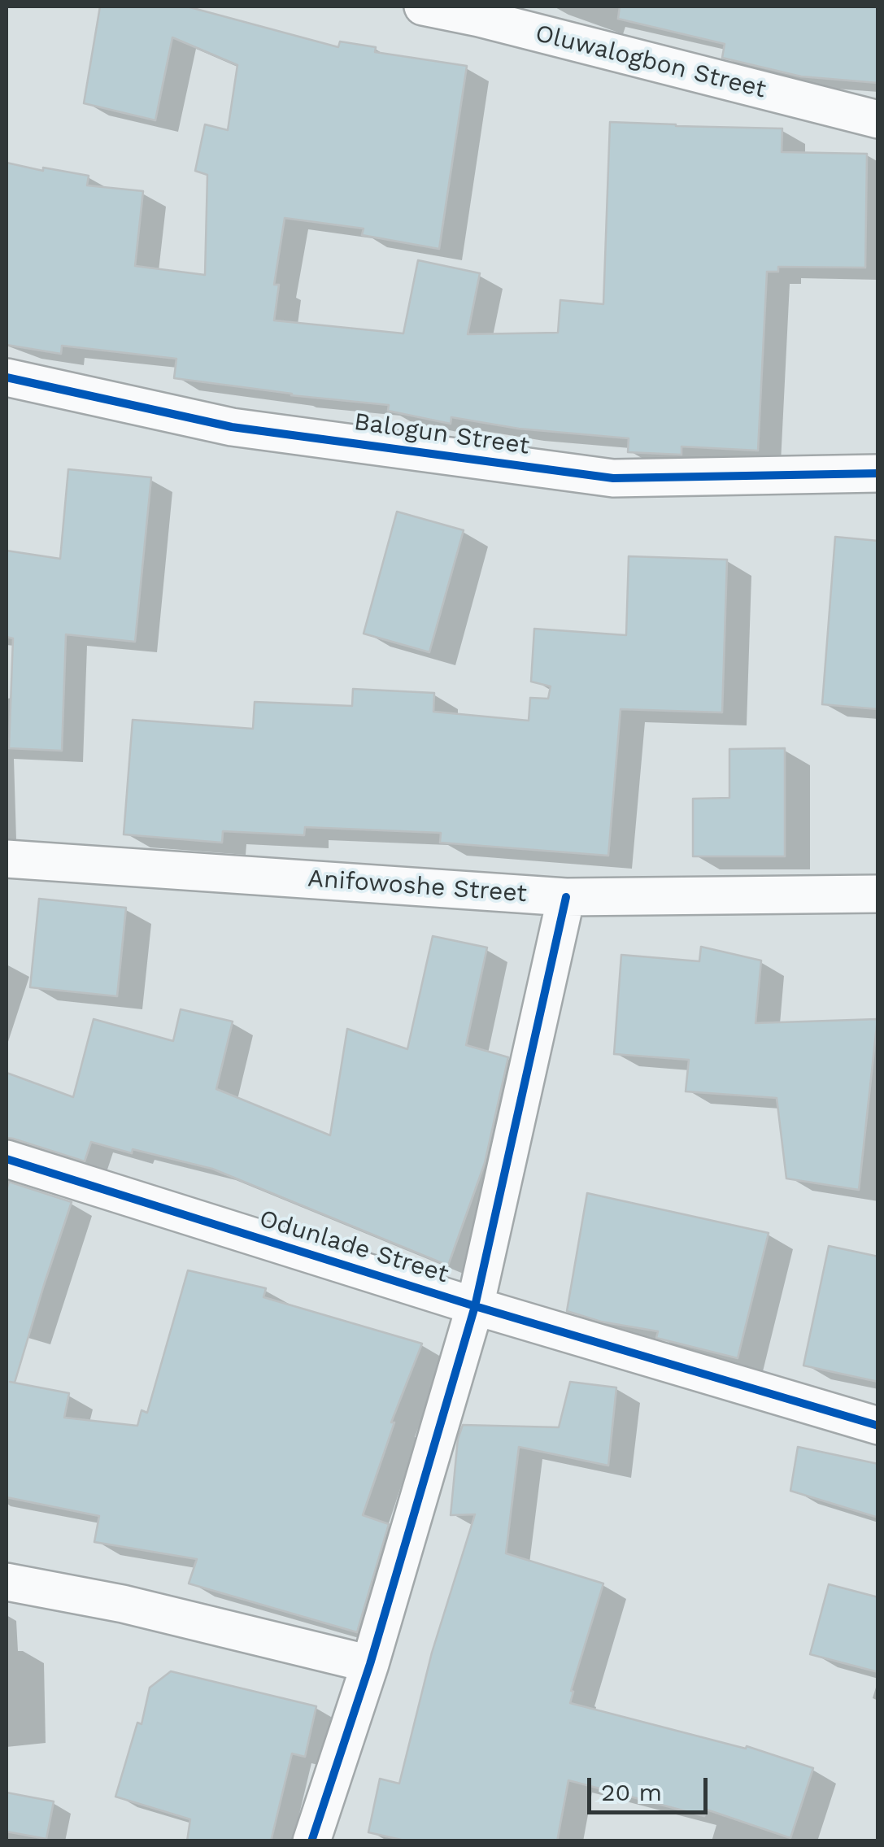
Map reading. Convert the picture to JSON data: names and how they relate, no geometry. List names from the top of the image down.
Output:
{
  "streets": {
    "street": [
      "Oluwalogbon Street",
      "Balogun Street",
      "Anifowoshe Street",
      "Odunlade Street"
    ]
  },
  "scale_bar": "20 m"
}
